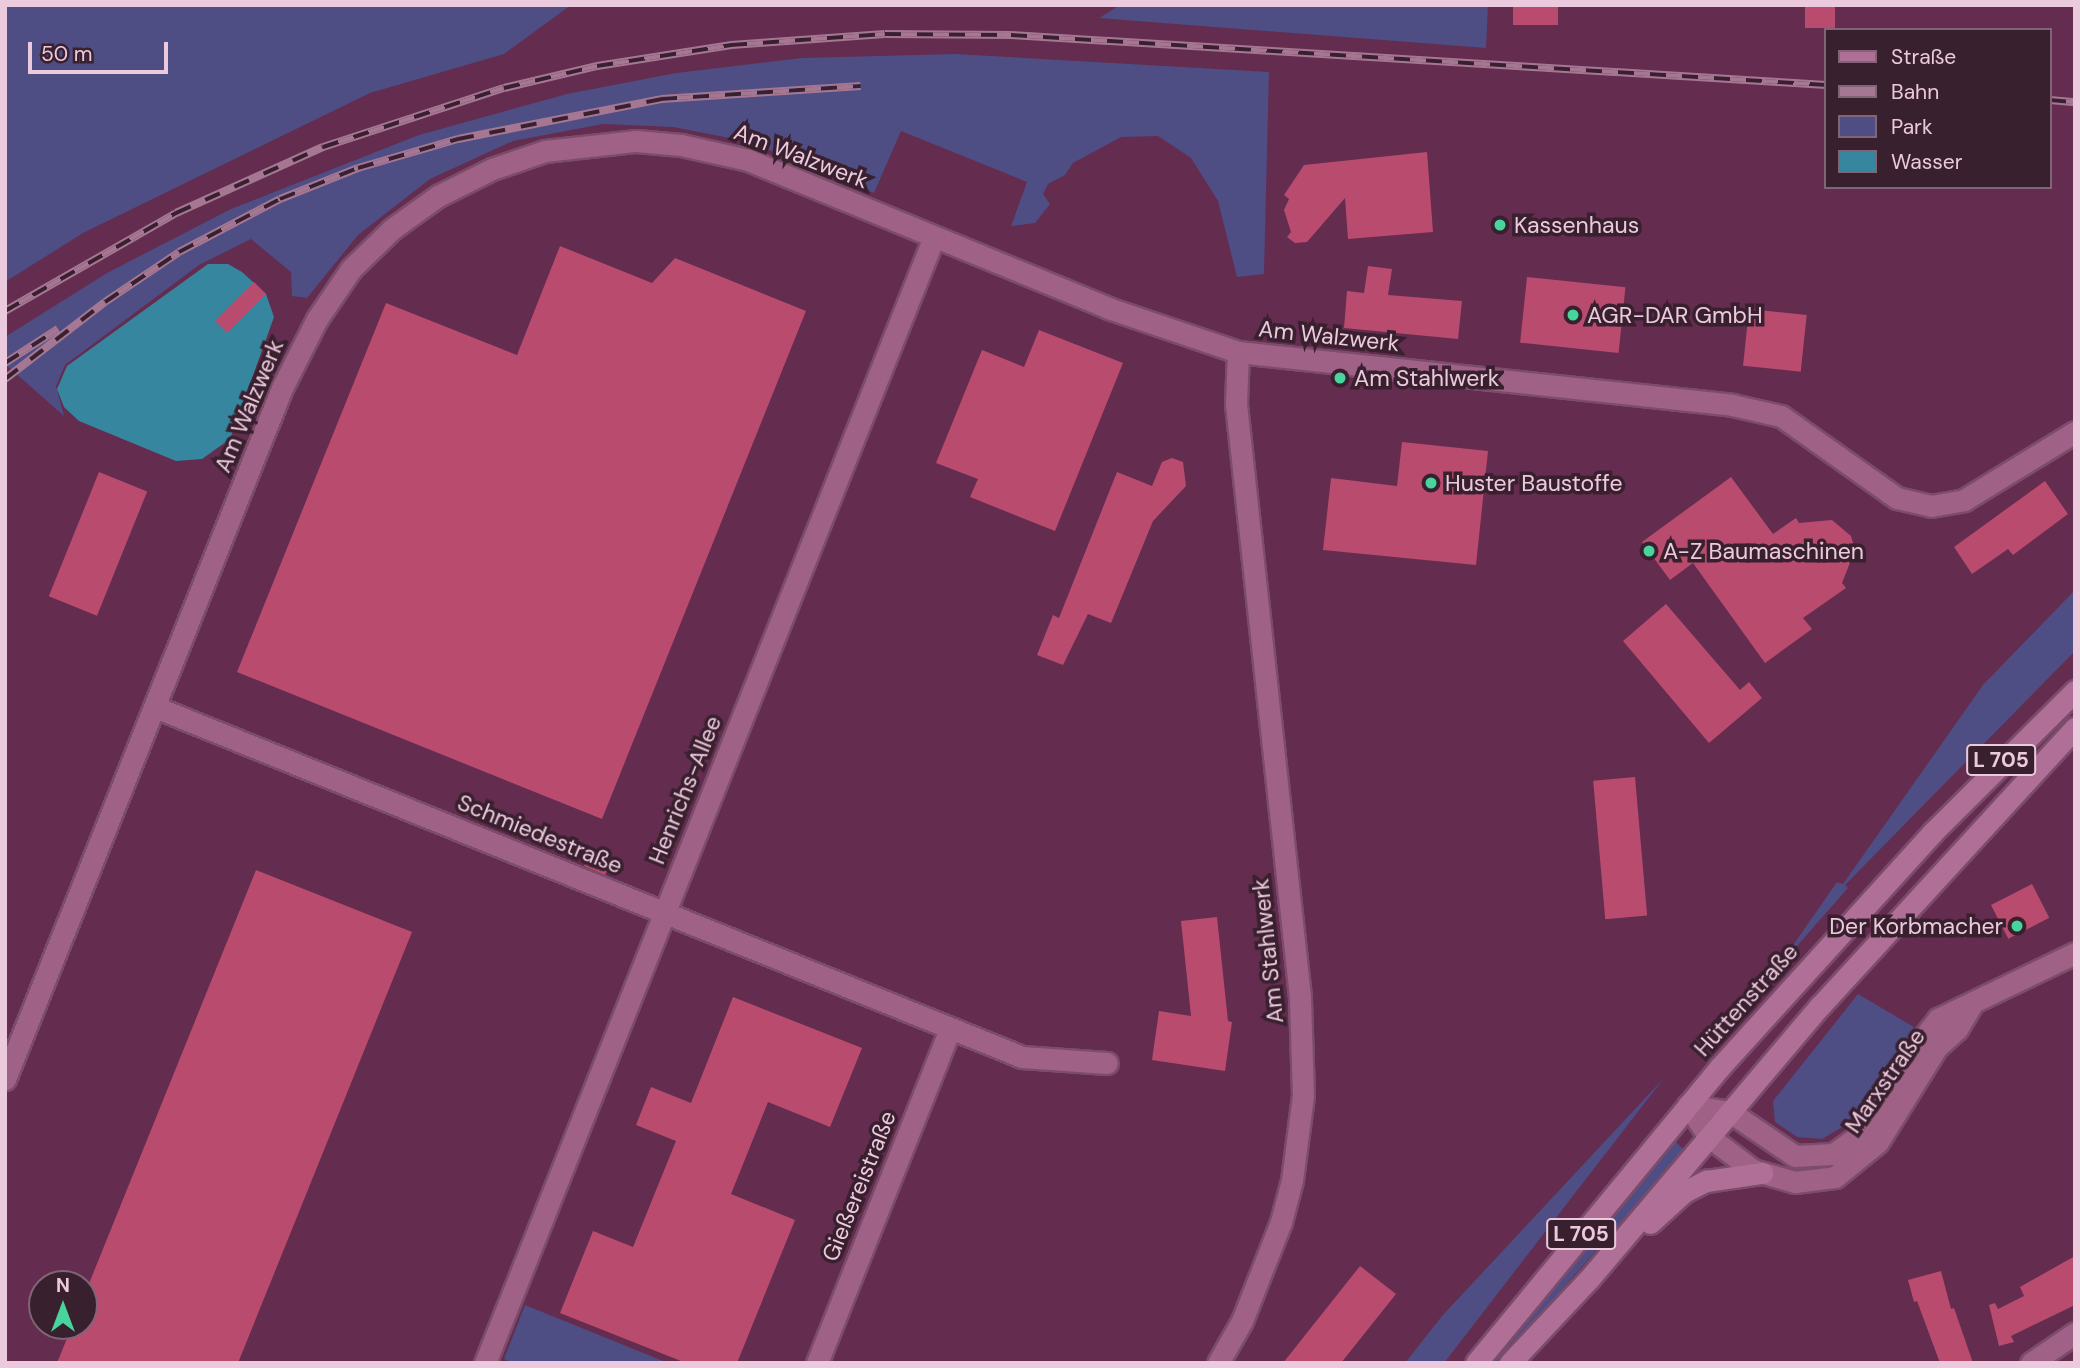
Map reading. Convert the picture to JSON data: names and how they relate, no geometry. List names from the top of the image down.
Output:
{
  "streets": {
    "main road": ["L 705", "Hüttenstraße"],
    "street": [
      "Am Walzwerk",
      "Henrichs-Allee",
      "Schmiedestraße",
      "Am Stahlwerk",
      "Marxstraße",
      "Gießereistraße"
    ]
  },
  "crossings": [
    ["Am Walzwerk", "Henrichs-Allee"],
    ["Am Walzwerk", "Schmiedestraße"],
    ["Am Walzwerk", "Am Stahlwerk"],
    ["L 705", "Marxstraße"],
    ["Henrichs-Allee", "Schmiedestraße"],
    ["Schmiedestraße", "Gießereistraße"],
    ["Hüttenstraße", "Marxstraße"]
  ],
  "places": [
    "Kassenhaus",
    "AGR-DAR GmbH",
    "Am Stahlwerk",
    "Huster Baustoffe",
    "A-Z Baumaschinen",
    "Der Korbmacher"
  ],
  "legend": [
    "Straße",
    "Bahn",
    "Park",
    "Wasser"
  ],
  "scale_bar": "50 m",
  "north": "top"
}
